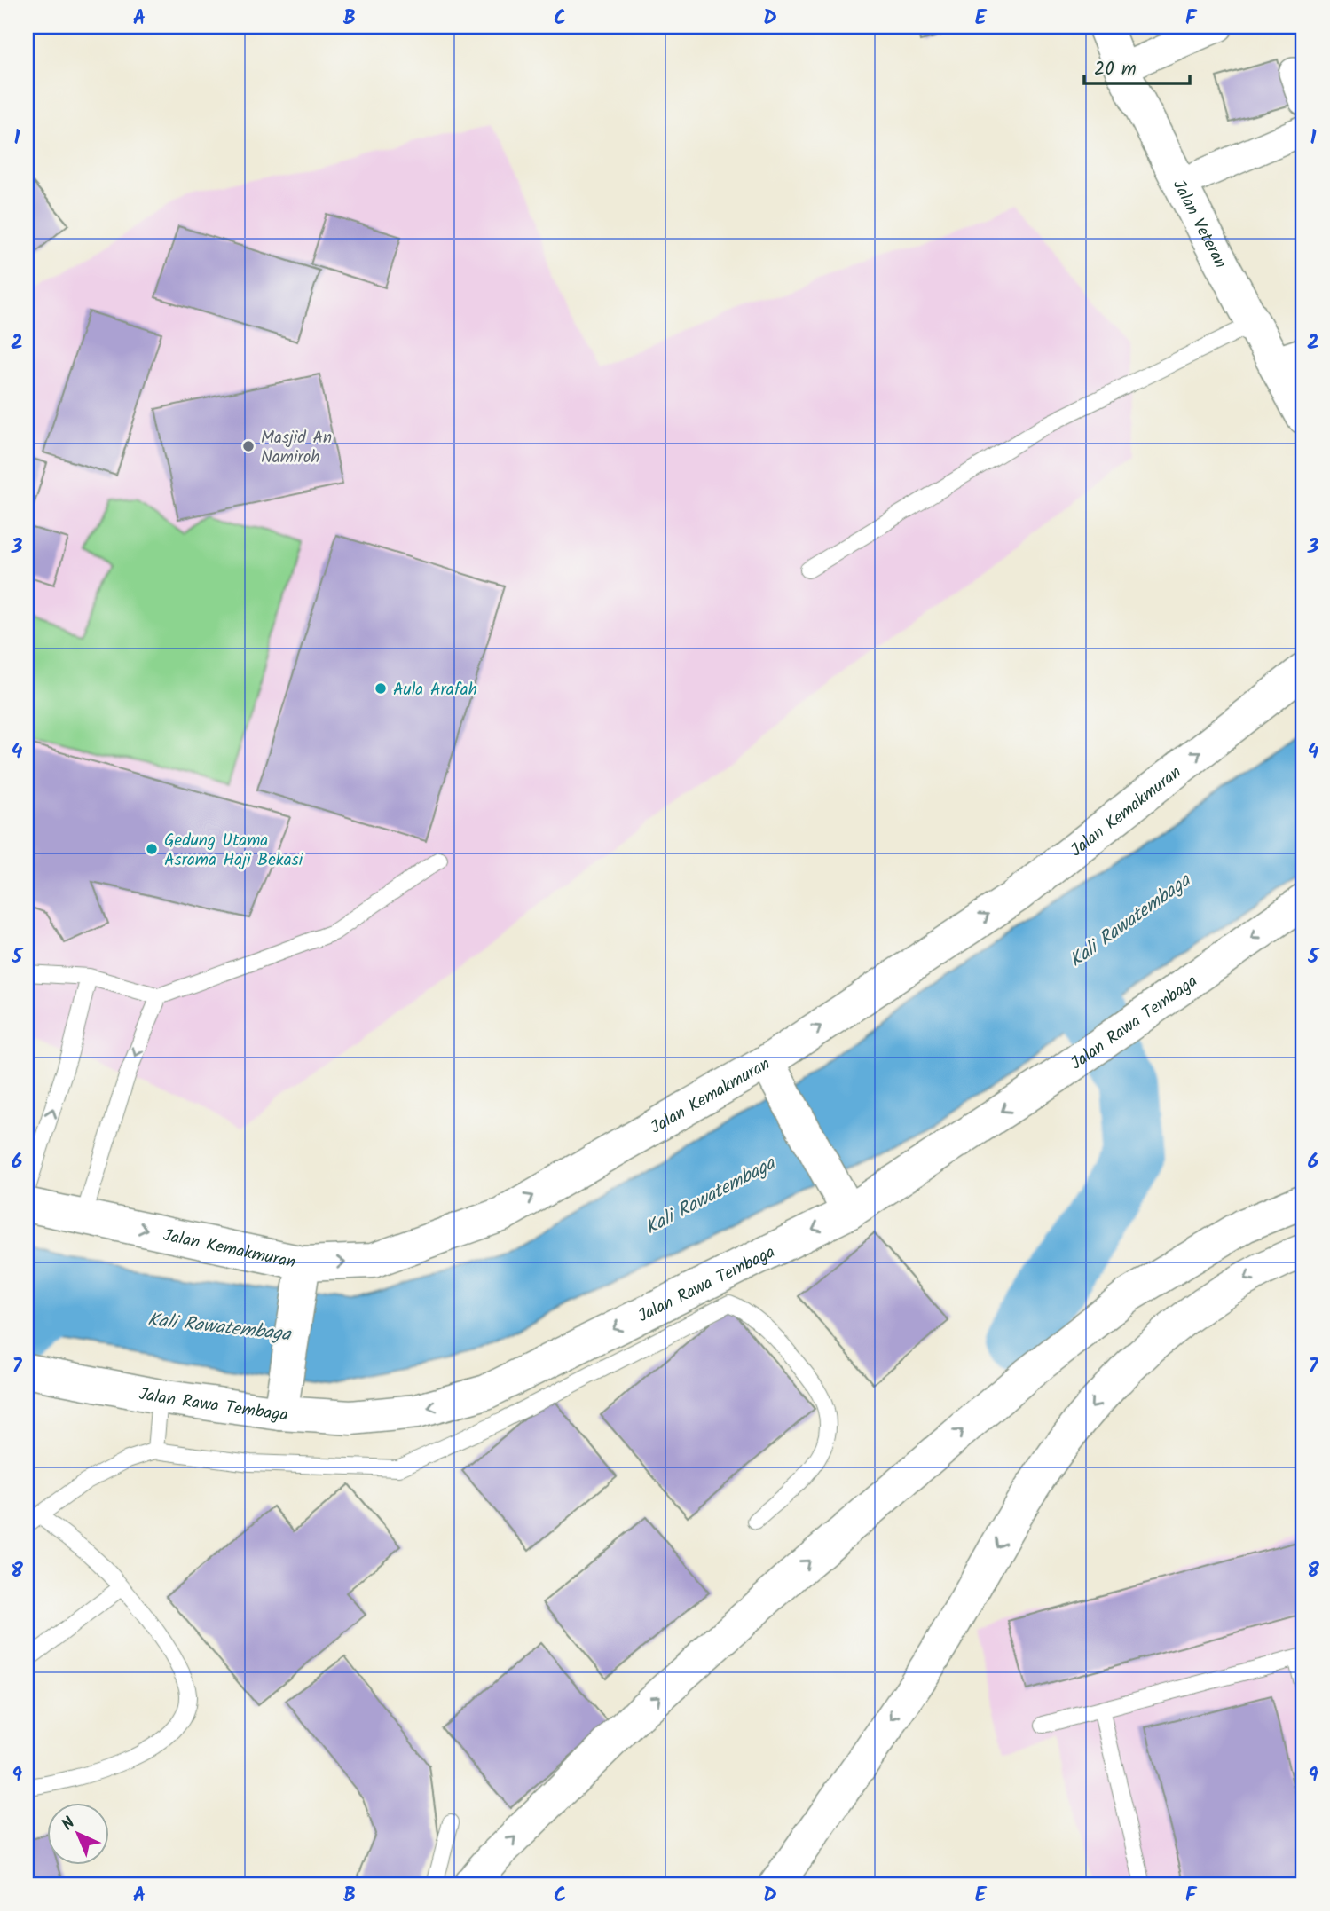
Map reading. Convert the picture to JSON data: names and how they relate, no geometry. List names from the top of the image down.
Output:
{
  "streets": {
    "main road": ["Jalan Veteran", "Jalan Kemakmuran", "Jalan Rawa Tembaga"]
  },
  "one_way": ["Jalan Kemakmuran"],
  "water": ["Kali Rawatembaga"],
  "places": ["Masjid An Namiroh", "Aula Arafah", "Gedung Utama Asrama Haji Bekasi"],
  "scale_bar": "20 m",
  "north": "top left",
  "grid": {
    "columns": [
      "A",
      "B",
      "C",
      "D",
      "E",
      "F"
    ],
    "rows": [
      "1",
      "2",
      "3",
      "4",
      "5",
      "6",
      "7",
      "8",
      "9"
    ]
  }
}
